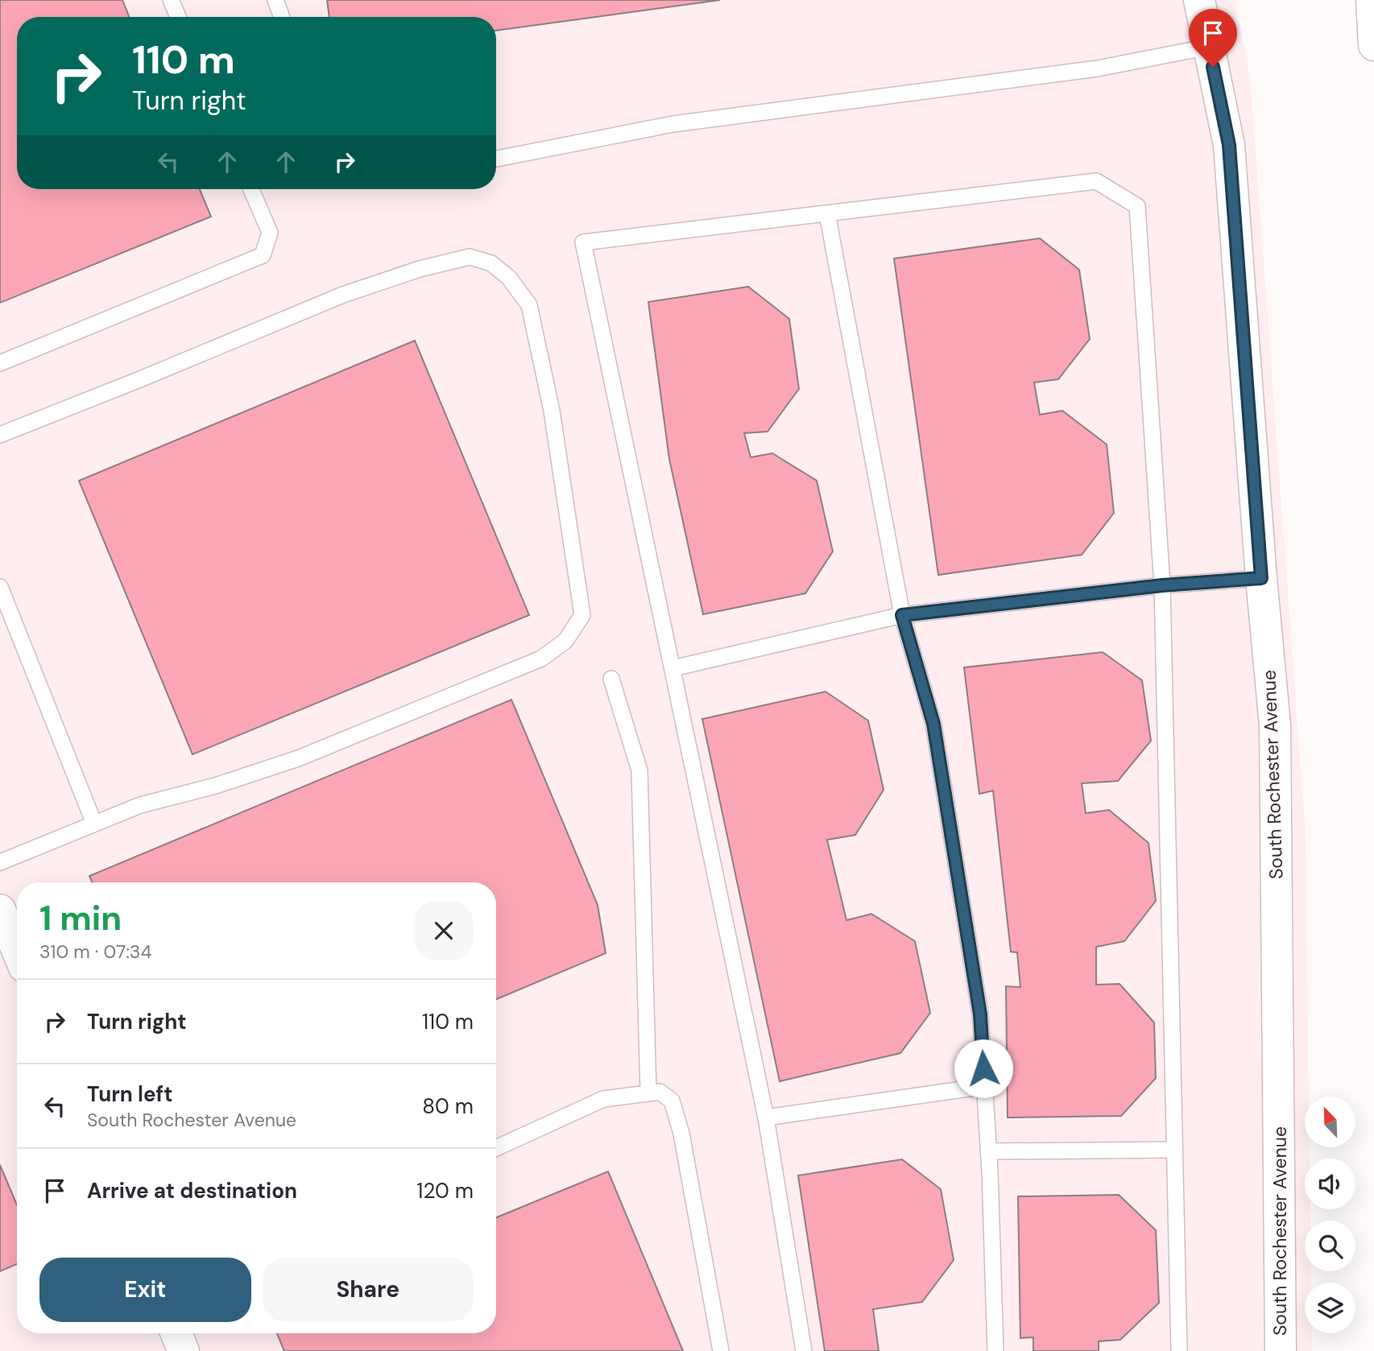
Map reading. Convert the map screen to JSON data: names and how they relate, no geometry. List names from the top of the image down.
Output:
{
  "streets": {
    "main road": ["South Rochester Avenue"]
  },
  "north": "top left",
  "page": {
    "turn": ["110 m", "Turn right"],
    "heading": ["1 min", "310 m · 07:34"],
    "list": [
      {
        "name": "Turn right",
        "value": "110 m"
      },
      {
        "name": "Turn left",
        "note": "South Rochester Avenue",
        "value": "80 m"
      },
      {
        "name": "Arrive at destination",
        "value": "120 m"
      }
    ],
    "buttons": ["Exit", "Share"]
  }
}
